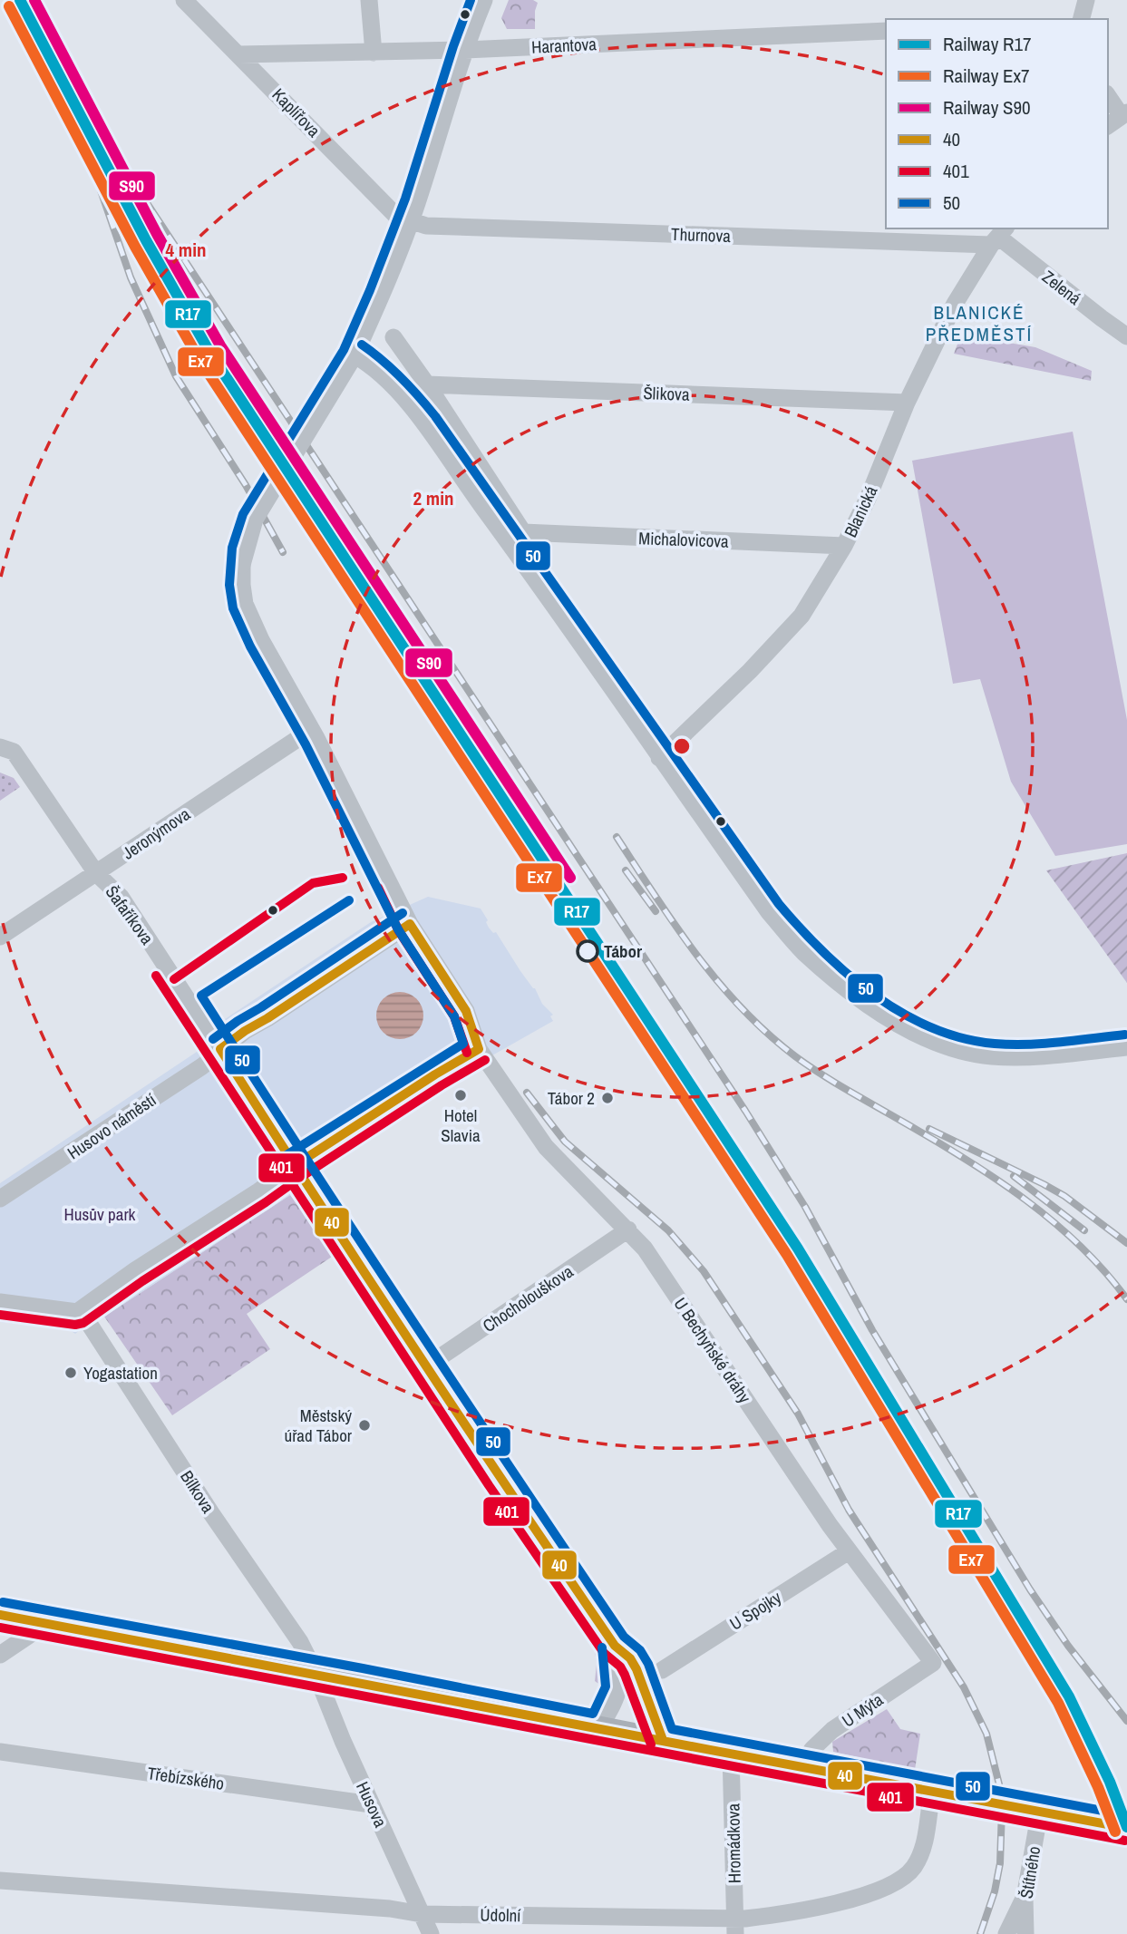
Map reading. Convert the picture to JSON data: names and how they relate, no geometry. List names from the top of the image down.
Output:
{
  "streets": {
    "street": [
      "Harantova",
      "Kaplířova",
      "Thurnova",
      "Zelená",
      "Šlikova",
      "Blanická",
      "Michalovicova",
      "Jeronýmova",
      "Šafaříkova",
      "Husovo náměstí",
      "Chocholouškova",
      "U Bechyňské dráhy",
      "Bílkova",
      "U Spojky",
      "U Mýta",
      "Třebízského",
      "Husova",
      "Hromádkova",
      "Štítného",
      "Údolní"
    ]
  },
  "crossings": [
    ["Harantova", "Kaplířova"],
    ["Kaplířova", "Thurnova"],
    ["Thurnova", "Zelená"],
    ["Thurnova", "Blanická"],
    ["Zelená", "Blanická"],
    ["Šlikova", "Blanická"],
    ["Blanická", "Michalovicova"],
    ["Jeronýmova", "Šafaříkova"],
    ["Šafaříkova", "Husovo náměstí"],
    ["Chocholouškova", "U Bechyňské dráhy"],
    ["U Bechyňské dráhy", "U Spojky"],
    ["U Bechyňské dráhy", "U Mýta"],
    ["Bílkova", "Husova"],
    ["Třebízského", "Husova"],
    ["Husova", "Údolní"],
    ["Hromádkova", "Údolní"]
  ],
  "districts": ["BLANICKÉ PŘEDMĚSTÍ"],
  "parks": ["Husův park"],
  "places": [
    "Tábor",
    "Hotel Slavia",
    "Tábor 2",
    "Yogastation",
    "Městský úřad Tábor"
  ],
  "lines": [
    "rail line R17",
    "rail line S90",
    "transit line 50",
    "rail line Ex7",
    "transit line 401",
    "transit line 40"
  ],
  "legend": [
    "Railway R17",
    "Railway Ex7",
    "Railway S90",
    "40",
    "401",
    "50"
  ],
  "rings": ["4 min", "2 min"]
}
